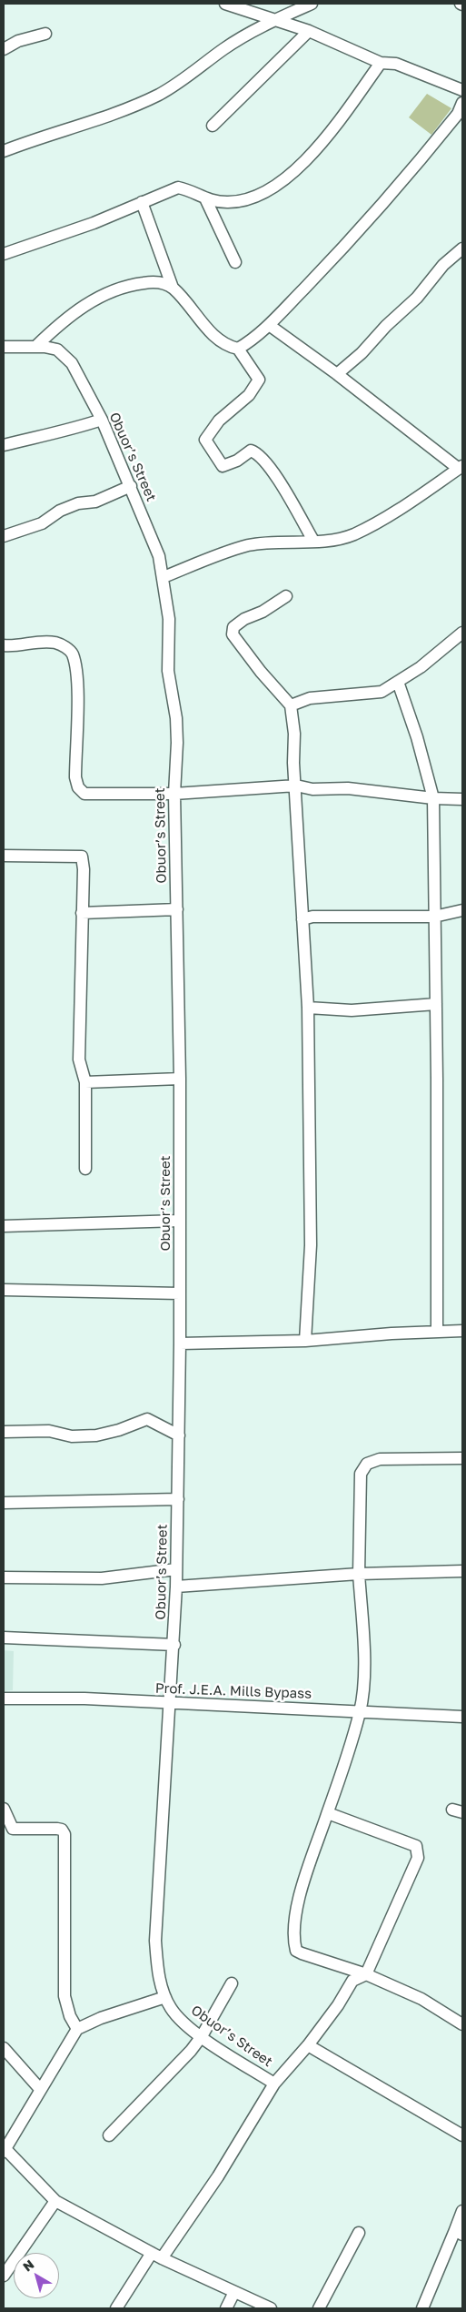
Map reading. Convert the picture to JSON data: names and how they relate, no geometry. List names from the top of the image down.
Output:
{
  "streets": {
    "street": ["Obuor’s Street", "Prof. J.E.A. Mills Bypass"]
  },
  "crossings": [
    ["Obuor’s Street", "Prof. J.E.A. Mills Bypass"]
  ],
  "north": "top left"
}
